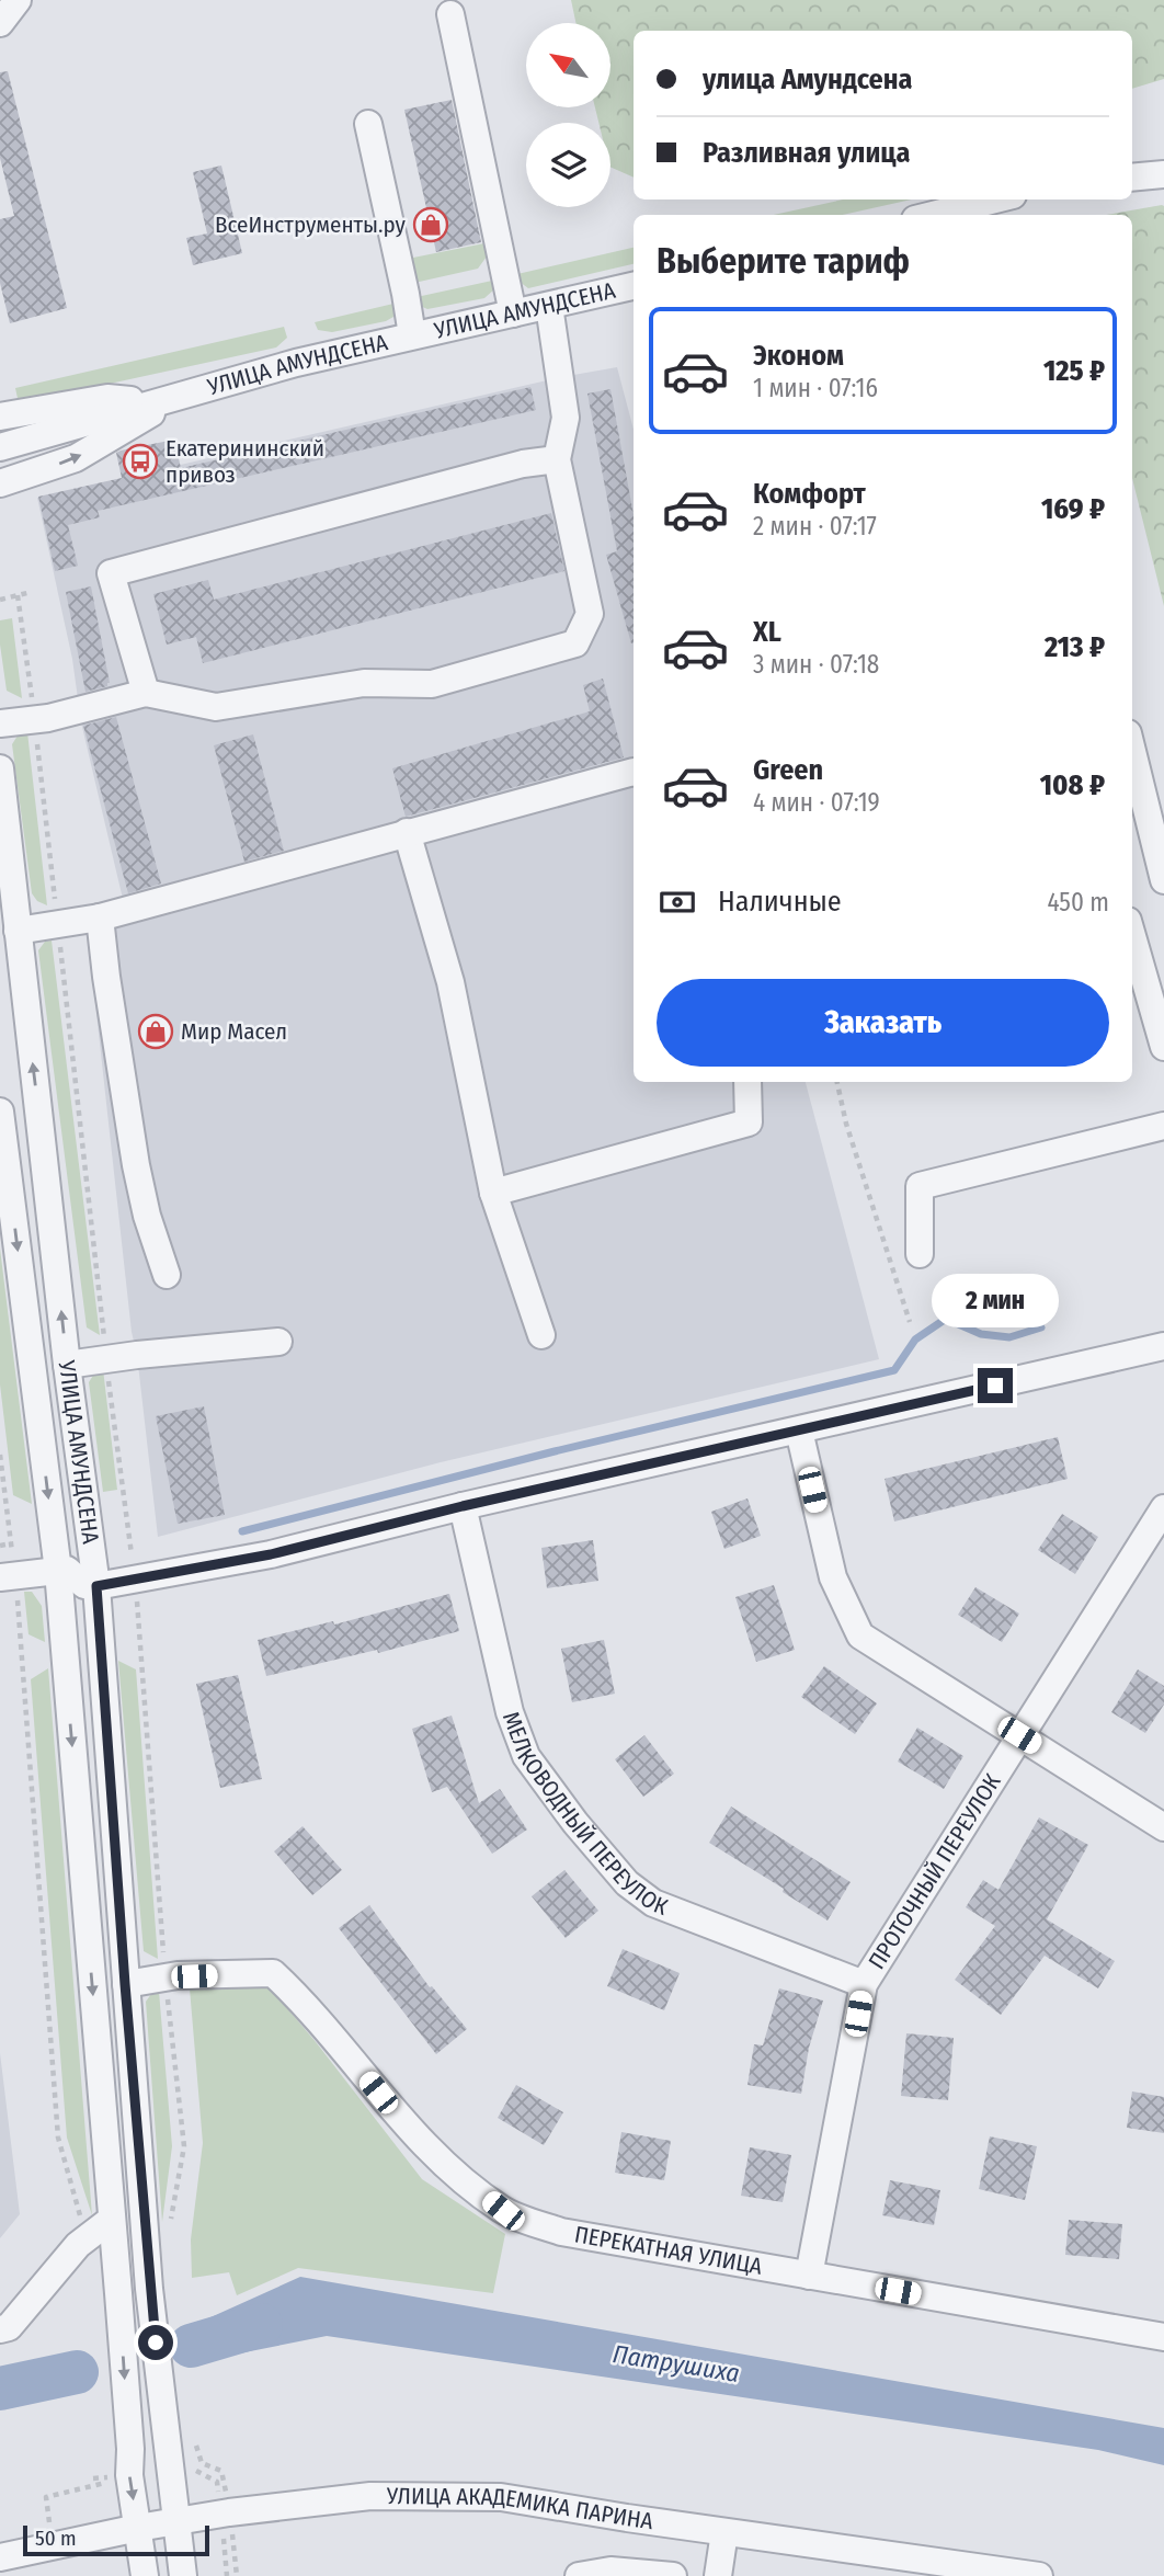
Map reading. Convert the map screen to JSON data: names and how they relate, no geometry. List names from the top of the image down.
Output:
{
  "streets": {
    "street": [
      "УЛИЦА АМУНДСЕНА",
      "МЕЛКОВОДНЫЙ ПЕРЕУЛОК",
      "ПРОТОЧНЫЙ ПЕРЕУЛОК",
      "ПЕРЕКАТНАЯ УЛИЦА",
      "УЛИЦА АКАДЕМИКА ПАРИНА"
    ]
  },
  "crossings": [
    ["УЛИЦА АМУНДСЕНА", "УЛИЦА АКАДЕМИКА ПАРИНА"],
    ["МЕЛКОВОДНЫЙ ПЕРЕУЛОК", "ПРОТОЧНЫЙ ПЕРЕУЛОК"],
    ["ПРОТОЧНЫЙ ПЕРЕУЛОК", "ПЕРЕКАТНАЯ УЛИЦА"]
  ],
  "water": ["Патрушиха"],
  "places": {
    "shop": ["ВсеИнструменты.ру", "Мир Масел"],
    "bus stop": ["Екатерининский привоз"]
  },
  "scale_bar": "50 m",
  "north": "top left",
  "page": {
    "banner": ["улица Амундсена", "Разливная улица"],
    "heading": "Выберите тариф",
    "list": [
      {
        "name": "Эконом",
        "note": "1 мин · 07:16",
        "value": "125 ₽"
      },
      {
        "name": "Комфорт",
        "note": "2 мин · 07:17",
        "value": "169 ₽"
      },
      {
        "name": "XL",
        "note": "3 мин · 07:18",
        "value": "213 ₽"
      },
      {
        "name": "Green",
        "note": "4 мин · 07:19",
        "value": "108 ₽"
      }
    ],
    "pay": ["Наличные", "450 m"],
    "buttons": "Заказать",
    "bubble": "2 мин",
    "scale": "50 m"
  }
}
